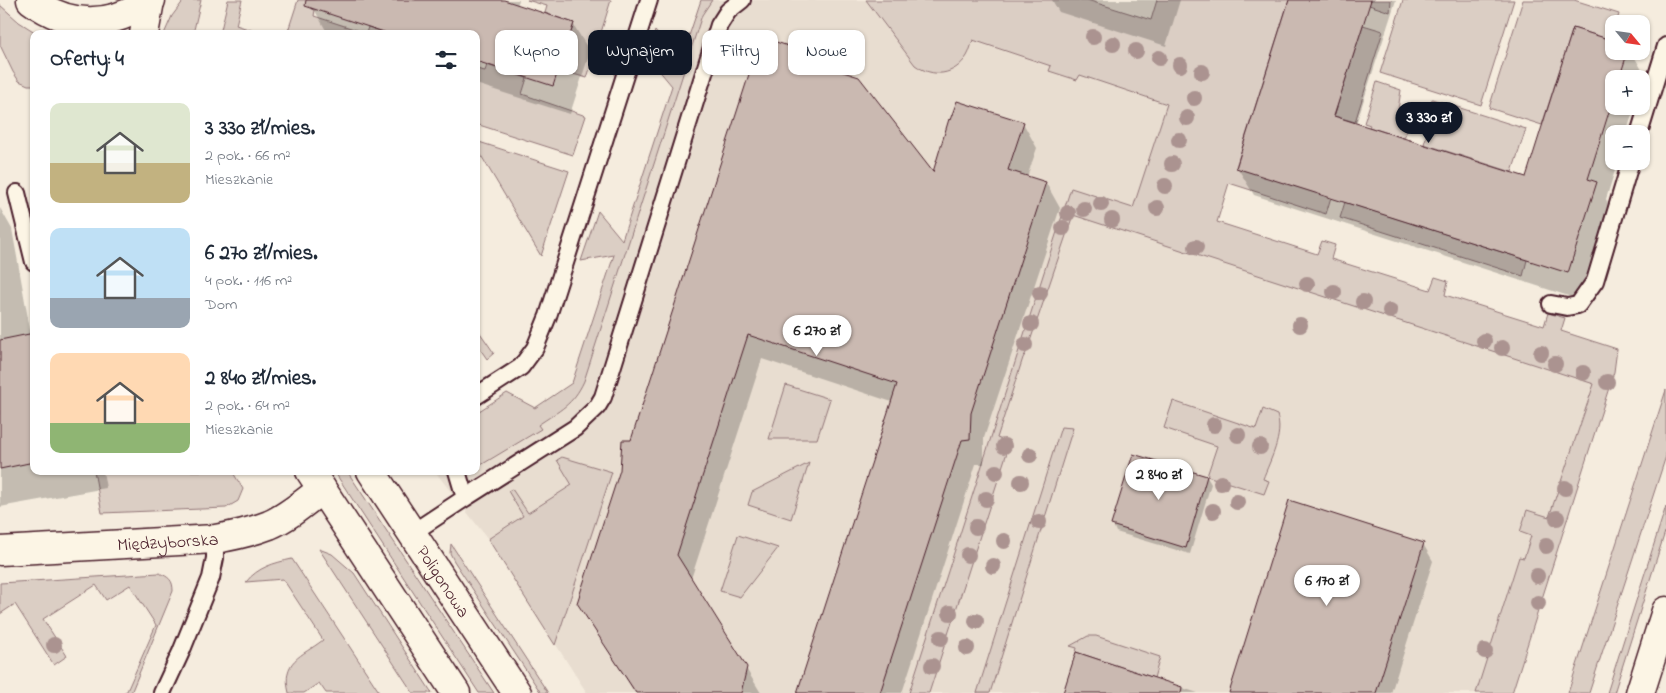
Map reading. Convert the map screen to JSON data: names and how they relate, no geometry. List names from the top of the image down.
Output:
{
  "streets": {
    "street": ["Międzyborska", "Poligonowa"]
  },
  "north": "bottom right",
  "page": {
    "map_buttons": ["+", "−"],
    "chip": [
      "Kupno",
      "Wynajem",
      "Filtry",
      "Nowe"
    ],
    "heading": "Oferty: 4",
    "list": [
      {
        "name": "3 330 zł/mies.",
        "note": "2 pok. · 66 m² · Mieszkanie"
      },
      {
        "name": "6 270 zł/mies.",
        "note": "4 pok. · 116 m² · Dom"
      },
      {
        "name": "2 840 zł/mies.",
        "note": "2 pok. · 64 m² · Mieszkanie"
      }
    ],
    "price": [
      "3 330 zł",
      "6 270 zł",
      "2 840 zł",
      "6 170 zł"
    ]
  }
}
